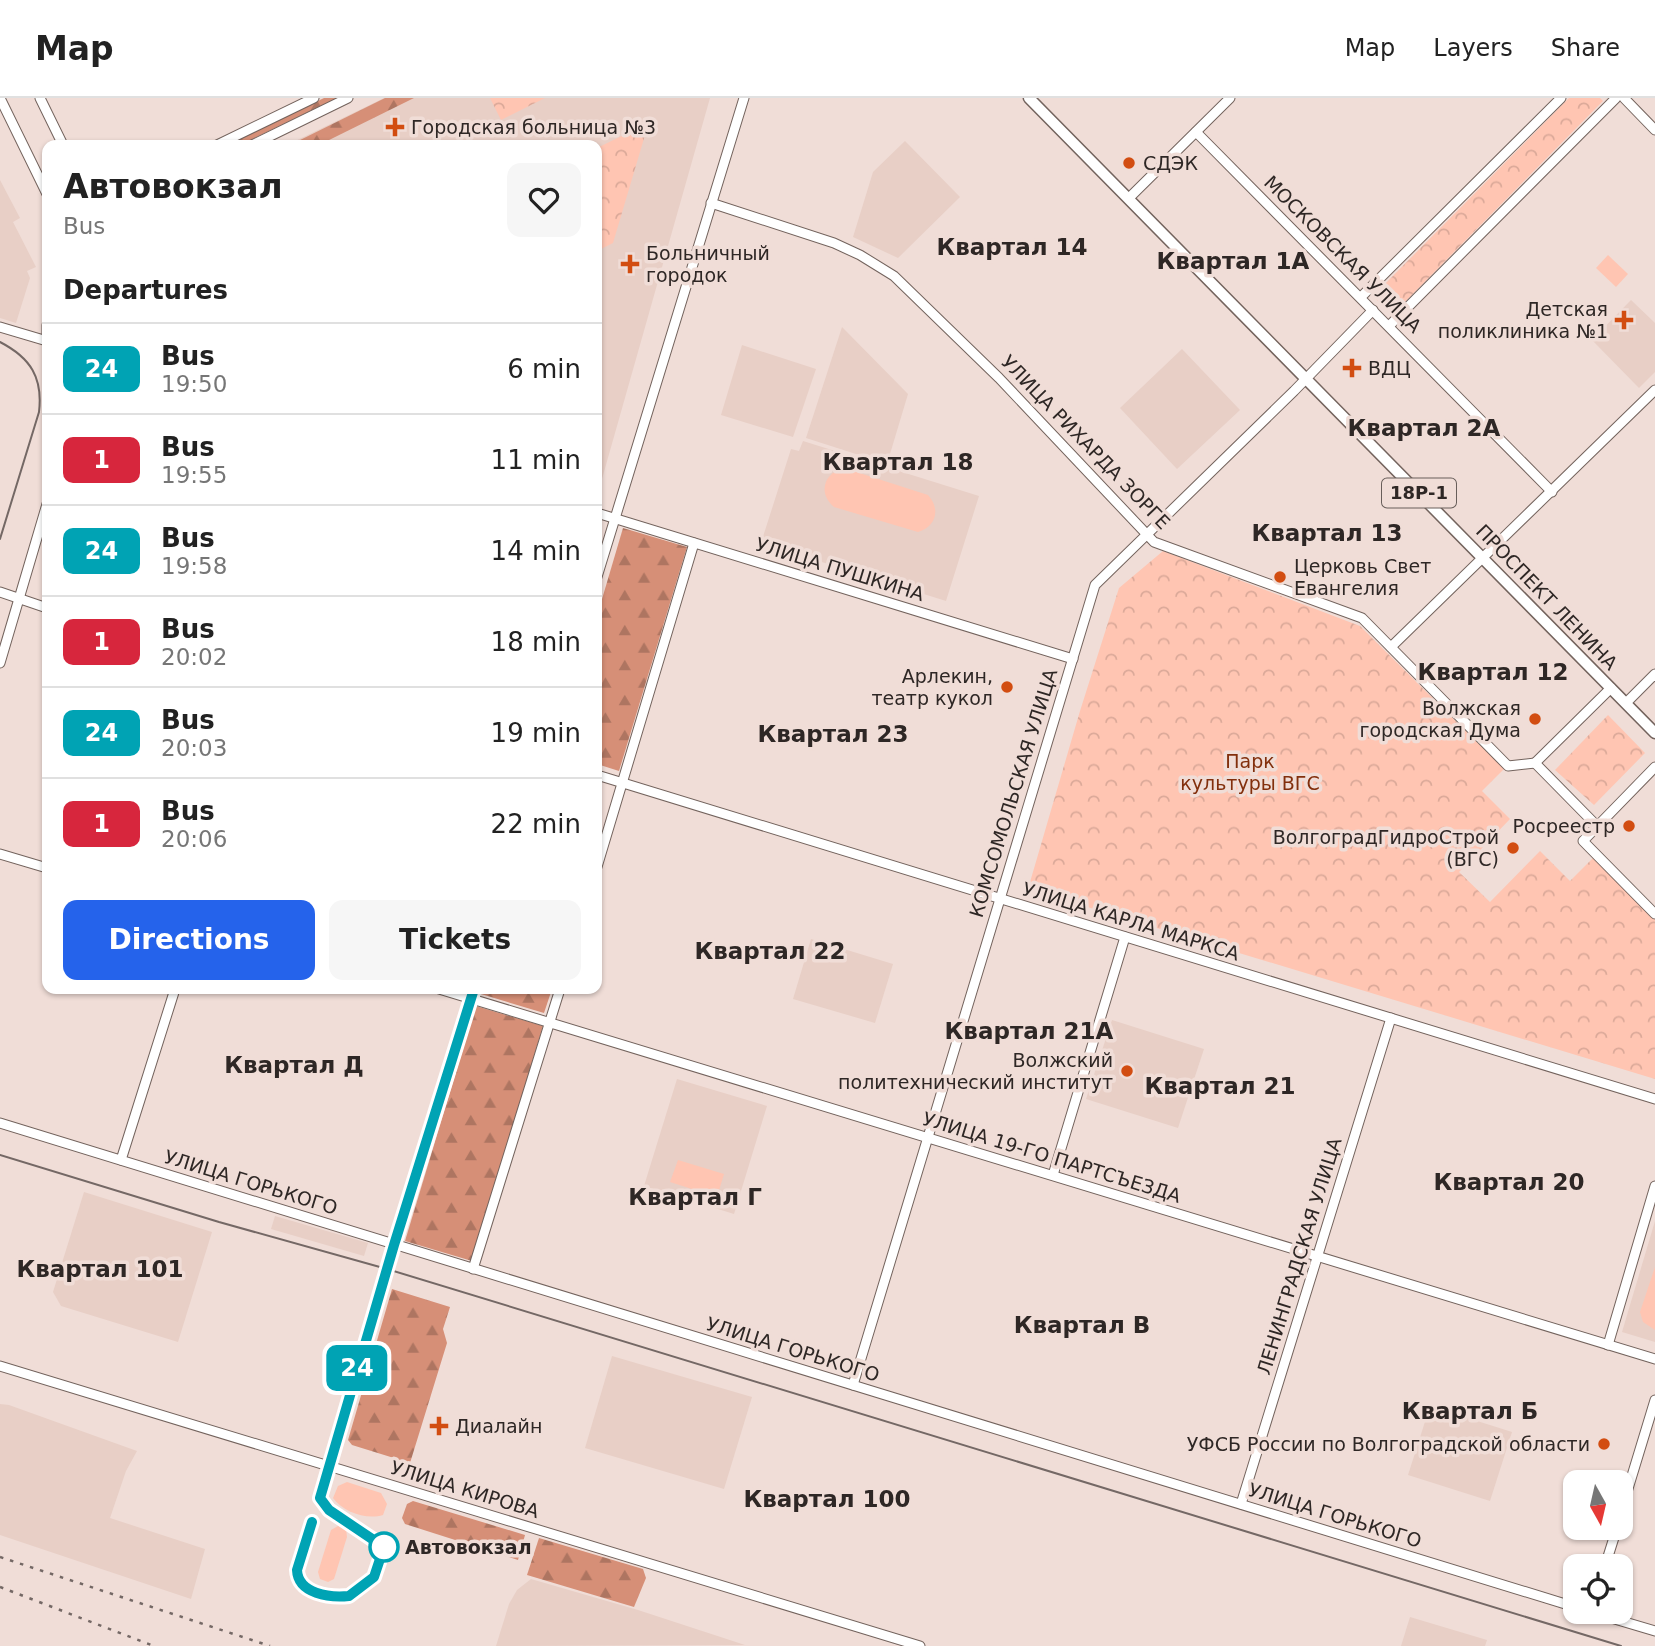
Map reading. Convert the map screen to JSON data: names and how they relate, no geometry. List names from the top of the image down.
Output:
{
  "streets": {
    "main road": ["18Р-1", "ПРОСПЕКТ ЛЕНИНА"],
    "street": [
      "МОСКОВСКАЯ УЛИЦА",
      "УЛИЦА РИХАРДА ЗОРГЕ",
      "УЛИЦА ПУШКИНА",
      "КОМСОМОЛЬСКАЯ УЛИЦА",
      "УЛИЦА КАРЛА МАРКСА",
      "УЛИЦА 19-ГО ПАРТСЪЕЗДА",
      "УЛИЦА ГОРЬКОГО",
      "ЛЕНИНГРАДСКАЯ УЛИЦА",
      "УЛИЦА КИРОВА"
    ]
  },
  "crossings": [
    ["МОСКОВСКАЯ УЛИЦА", "КОМСОМОЛЬСКАЯ УЛИЦА"],
    ["УЛИЦА РИХАРДА ЗОРГЕ", "КОМСОМОЛЬСКАЯ УЛИЦА"],
    ["УЛИЦА ПУШКИНА", "КОМСОМОЛЬСКАЯ УЛИЦА"],
    ["ПРОСПЕКТ ЛЕНИНА", "КОМСОМОЛЬСКАЯ УЛИЦА"],
    ["КОМСОМОЛЬСКАЯ УЛИЦА", "УЛИЦА КАРЛА МАРКСА"],
    ["КОМСОМОЛЬСКАЯ УЛИЦА", "УЛИЦА 19-ГО ПАРТСЪЕЗДА"],
    ["КОМСОМОЛЬСКАЯ УЛИЦА", "УЛИЦА ГОРЬКОГО"],
    ["УЛИЦА КАРЛА МАРКСА", "ЛЕНИНГРАДСКАЯ УЛИЦА"],
    ["УЛИЦА 19-ГО ПАРТСЪЕЗДА", "ЛЕНИНГРАДСКАЯ УЛИЦА"],
    ["УЛИЦА ГОРЬКОГО", "ЛЕНИНГРАДСКАЯ УЛИЦА"]
  ],
  "districts": [
    "Квартал 14",
    "Квартал 1А",
    "Квартал 2А",
    "Квартал 18",
    "Квартал 13",
    "Квартал 12",
    "Квартал 23",
    "Квартал 22",
    "Квартал 21А",
    "Квартал Д",
    "Квартал 21",
    "Квартал 20",
    "Квартал Г",
    "Квартал 101",
    "Квартал В",
    "Квартал Б",
    "Квартал 100"
  ],
  "parks": ["Парк культуры ВГС"],
  "places": {
    "health": [
      "Городская больница №3",
      "Больничный городок",
      "Детская поликлиника №1",
      "ВДЦ",
      "Диалайн"
    ],
    "other": [
      "СДЭК",
      "Церковь Свет Евангелия",
      "Арлекин, театр кукол",
      "Волжская городская Дума",
      "Росреестр",
      "ВолгоградГидроСтрой (ВГС)",
      "Волжский политехнический институт",
      "УФСБ России по Волгоградской области",
      "Автовокзал"
    ]
  },
  "lines": ["bus line 24"],
  "north": "bottom",
  "page": {
    "header": "Map",
    "nav": ["Map", "Layers", "Share"],
    "on_map": "24",
    "heading": [
      ["Автовокзал", "Bus"],
      "Departures"
    ],
    "list": [
      {
        "mark": "24",
        "name": "Bus",
        "note": "19:50",
        "value": "6 min"
      },
      {
        "mark": "1",
        "name": "Bus",
        "note": "19:55",
        "value": "11 min"
      },
      {
        "mark": "24",
        "name": "Bus",
        "note": "19:58",
        "value": "14 min"
      },
      {
        "mark": "1",
        "name": "Bus",
        "note": "20:02",
        "value": "18 min"
      },
      {
        "mark": "24",
        "name": "Bus",
        "note": "20:03",
        "value": "19 min"
      },
      {
        "mark": "1",
        "name": "Bus",
        "note": "20:06",
        "value": "22 min"
      }
    ],
    "buttons": ["Directions", "Tickets"]
  }
}
